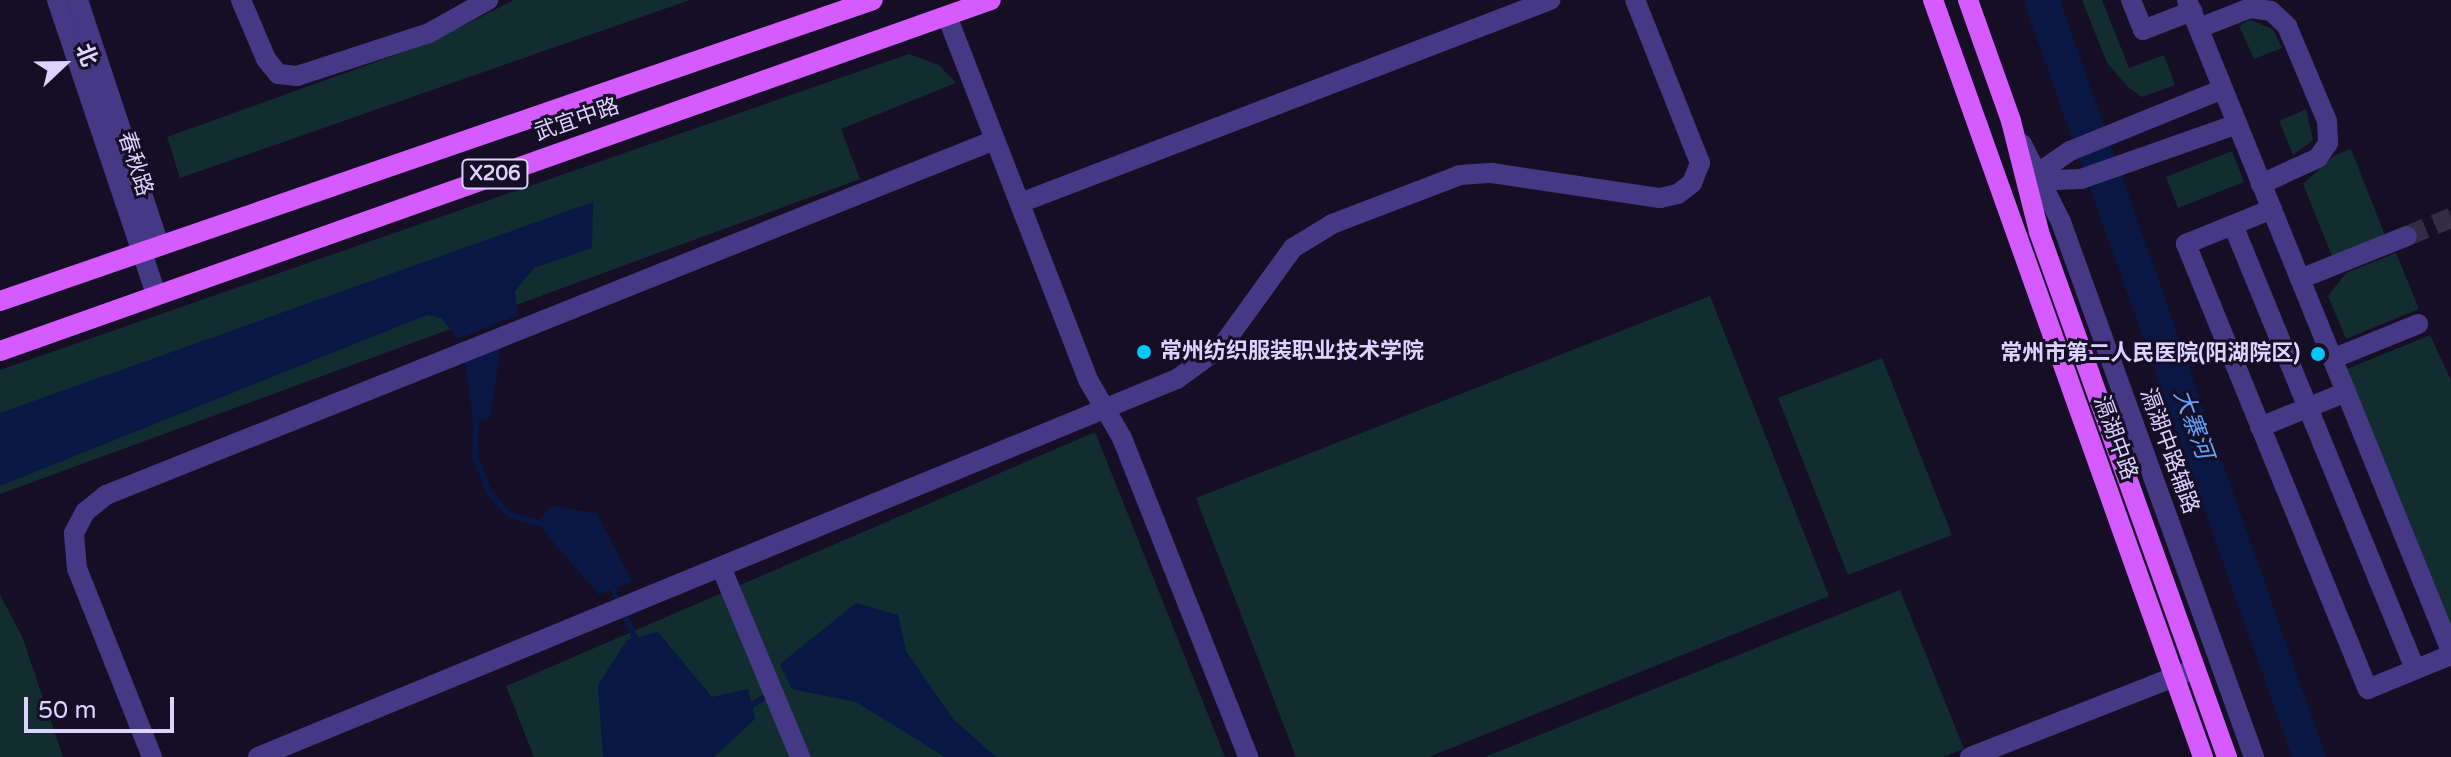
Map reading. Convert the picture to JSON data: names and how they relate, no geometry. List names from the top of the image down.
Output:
{
  "streets": {
    "main road": ["武宜中路", "X206", "滆湖中路"],
    "street": ["春秋路", "滆湖中路辅路"]
  },
  "crossings": [
    ["武宜中路", "春秋路"],
    ["滆湖中路", "滆湖中路辅路"]
  ],
  "water": ["大寨河"],
  "places": ["常州纺织服装职业技术学院", "常州市第二人民医院(阳湖院区)"],
  "scale_bar": "50 m",
  "north": "right"
}
